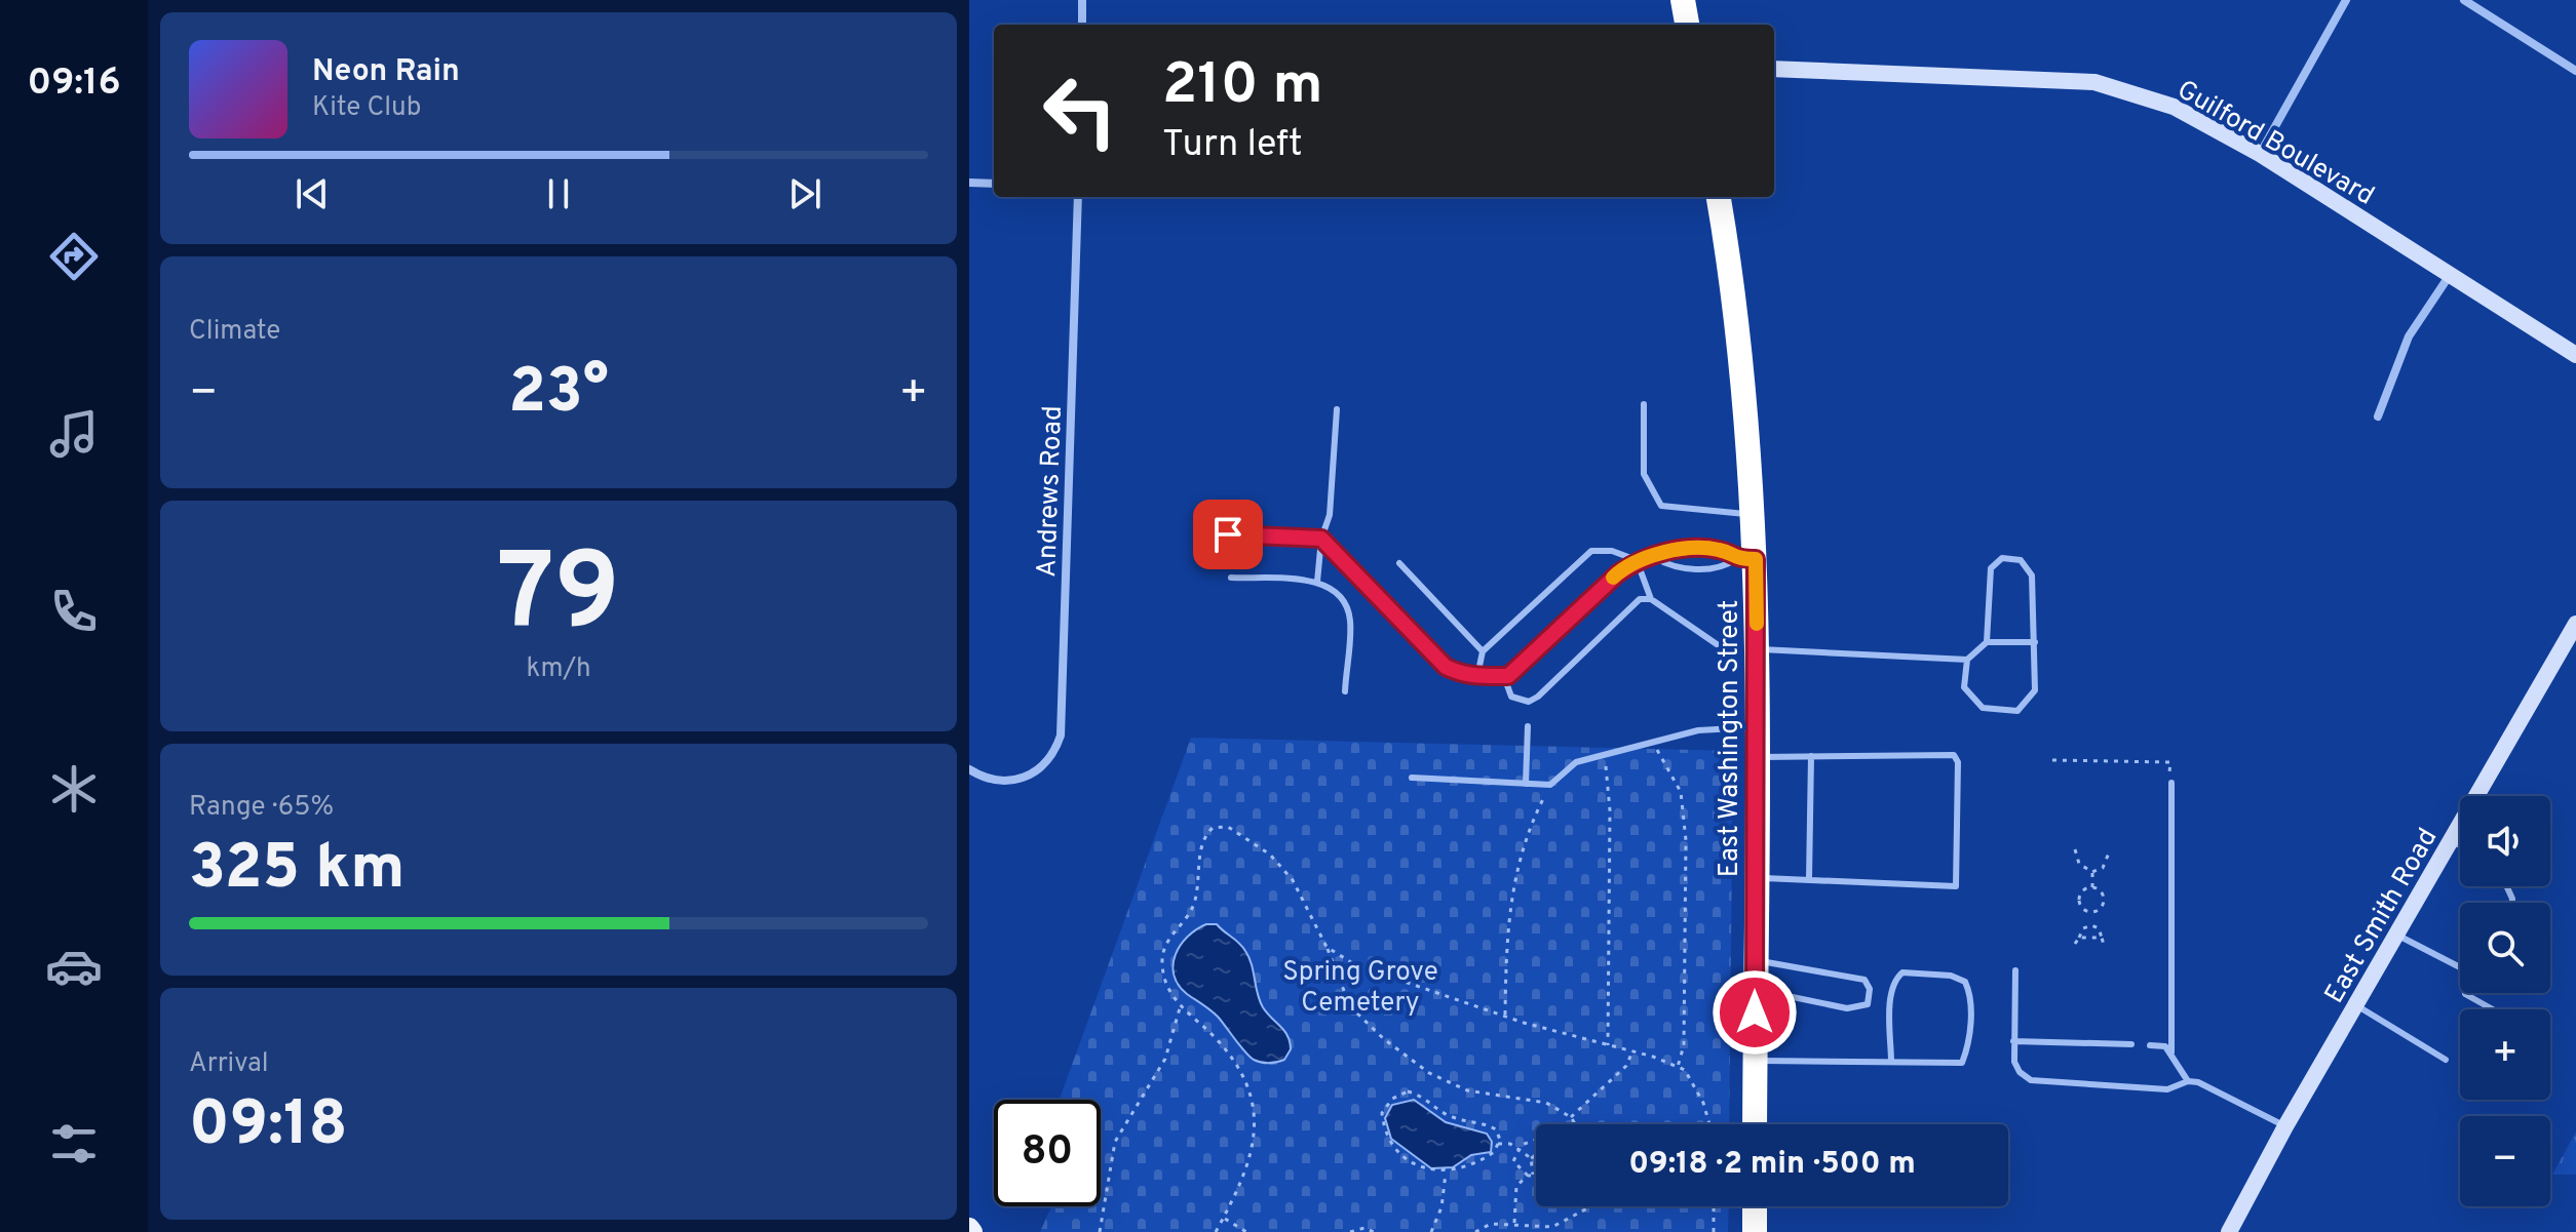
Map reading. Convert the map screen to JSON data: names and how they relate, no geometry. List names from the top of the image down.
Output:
{
  "streets": {
    "highway": ["East Washington Street"],
    "street": ["Guilford Boulevard", "Andrews Road", "East Smith Road"]
  },
  "parks": ["Spring Grove Cemetery"],
  "page": {
    "tabs": "09:16",
    "turn": ["210 m", "Turn left"],
    "song": ["Neon Rain", "Kite Club"],
    "tile": [
      "Climate",
      ["79", "km/h"],
      ["Range · 65%", "325 km"],
      ["Arrival", "09:18"]
    ],
    "heat": ["−", "23°", "+"],
    "map_buttons": ["+", "−"],
    "limit": "80",
    "trip": "09:18 · 2 min · 500 m"
  }
}
